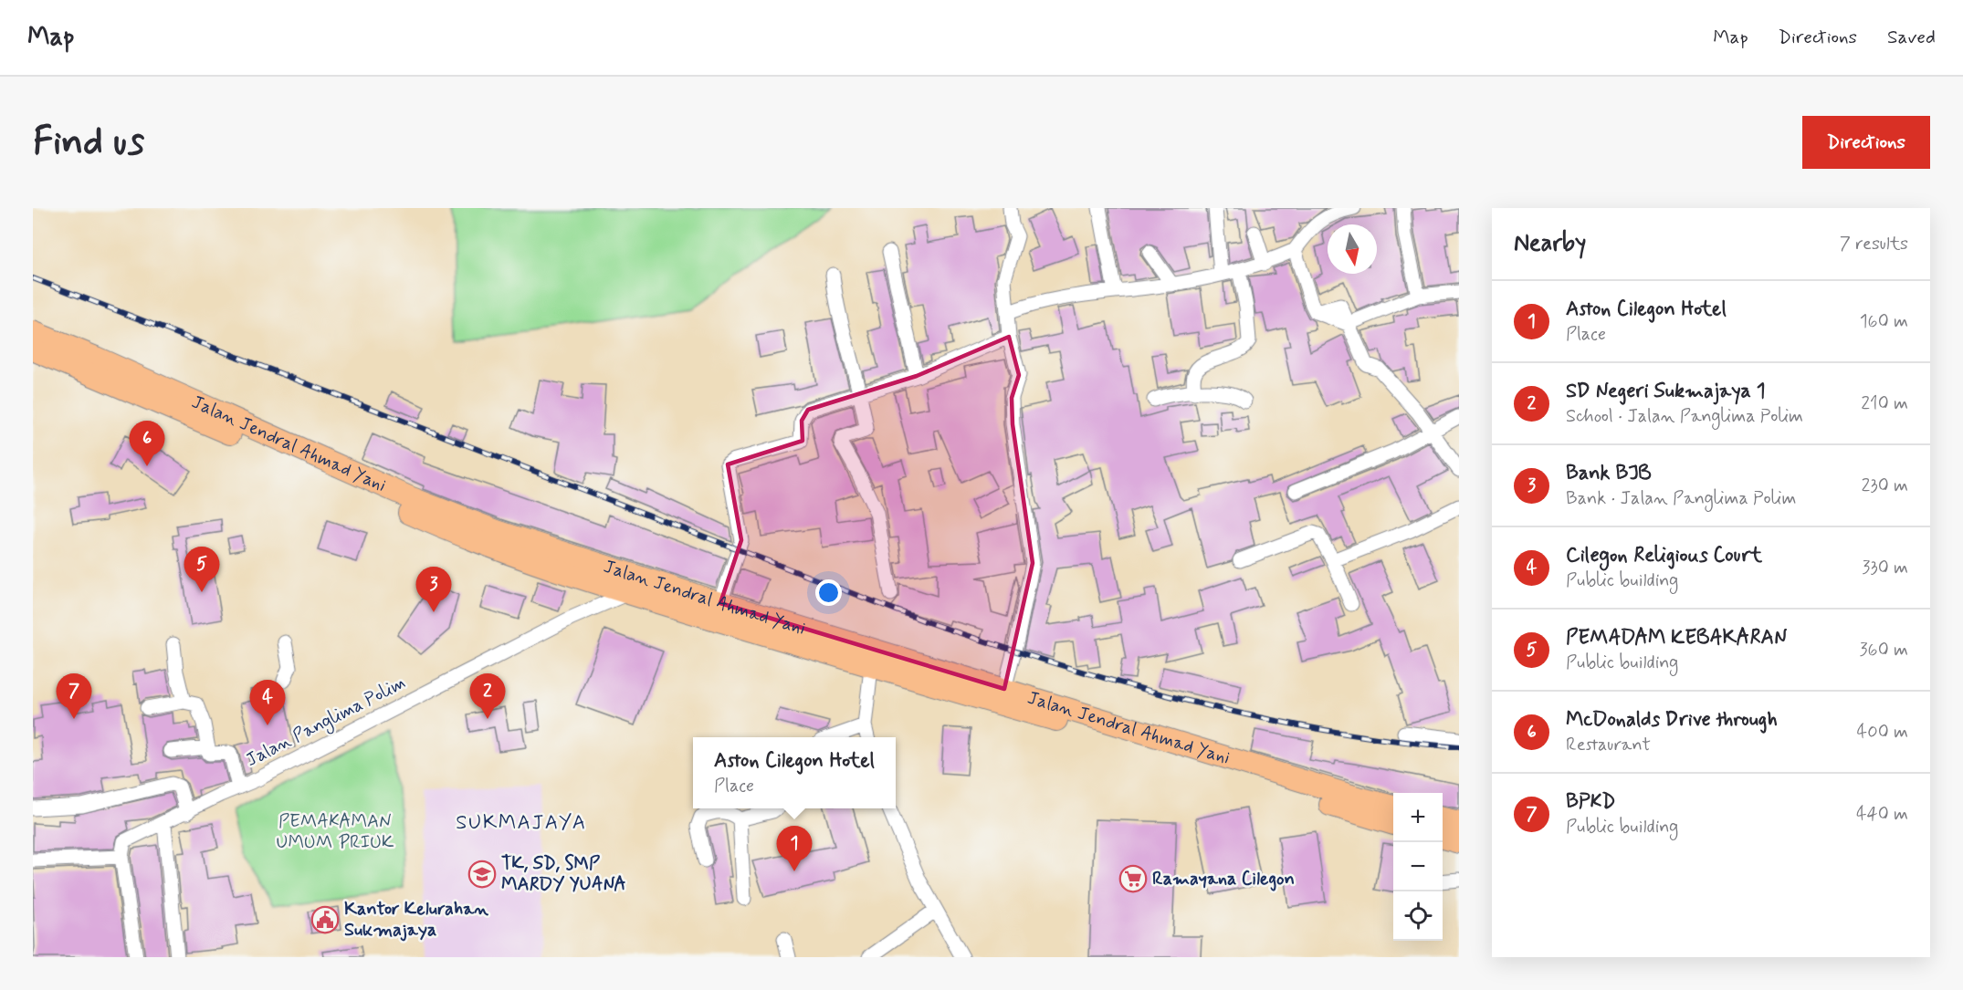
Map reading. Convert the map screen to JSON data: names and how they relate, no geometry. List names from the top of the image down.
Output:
{
  "streets": {
    "highway": ["Jalan Jendral Ahmad Yani"],
    "street": ["Jalan Panglima Polim"]
  },
  "crossings": [
    ["Jalan Jendral Ahmad Yani", "Jalan Panglima Polim"]
  ],
  "districts": ["SUKMAJAYA"],
  "parks": ["PEMAKAMAN UMUM PRIUK"],
  "places": {
    "school or university": ["TK, SD, SMP MARDY YUANA"],
    "supermarket": ["Ramayana Cilegon"],
    "public building": ["Kantor Kelurahan Sukmajaya"]
  },
  "north": "bottom",
  "page": {
    "header": "Map",
    "nav": ["Map", "Directions", "Saved"],
    "buttons": "Directions",
    "title": "Find us",
    "heading": ["Nearby", "7 results"],
    "list": [
      {
        "mark": "1",
        "name": "Aston Cilegon Hotel",
        "note": "Place",
        "value": "160 m"
      },
      {
        "mark": "2",
        "name": "SD Negeri Sukmajaya 1",
        "note": "School · Jalan Panglima Polim",
        "value": "210 m"
      },
      {
        "mark": "3",
        "name": "Bank BJB",
        "note": "Bank · Jalan Panglima Polim",
        "value": "230 m"
      },
      {
        "mark": "4",
        "name": "Cilegon Religious Court",
        "note": "Public building",
        "value": "330 m"
      },
      {
        "mark": "5",
        "name": "PEMADAM KEBAKARAN",
        "note": "Public building",
        "value": "360 m"
      },
      {
        "mark": "6",
        "name": "McDonalds Drive through",
        "note": "Restaurant",
        "value": "400 m"
      },
      {
        "mark": "7",
        "name": "BPKD",
        "note": "Public building",
        "value": "440 m"
      }
    ],
    "pins": [
      "6",
      "5",
      "3",
      "2",
      "7",
      "4",
      "1"
    ],
    "popup": ["Aston Cilegon Hotel", "Place"],
    "map_buttons": ["+", "−"]
  }
}
